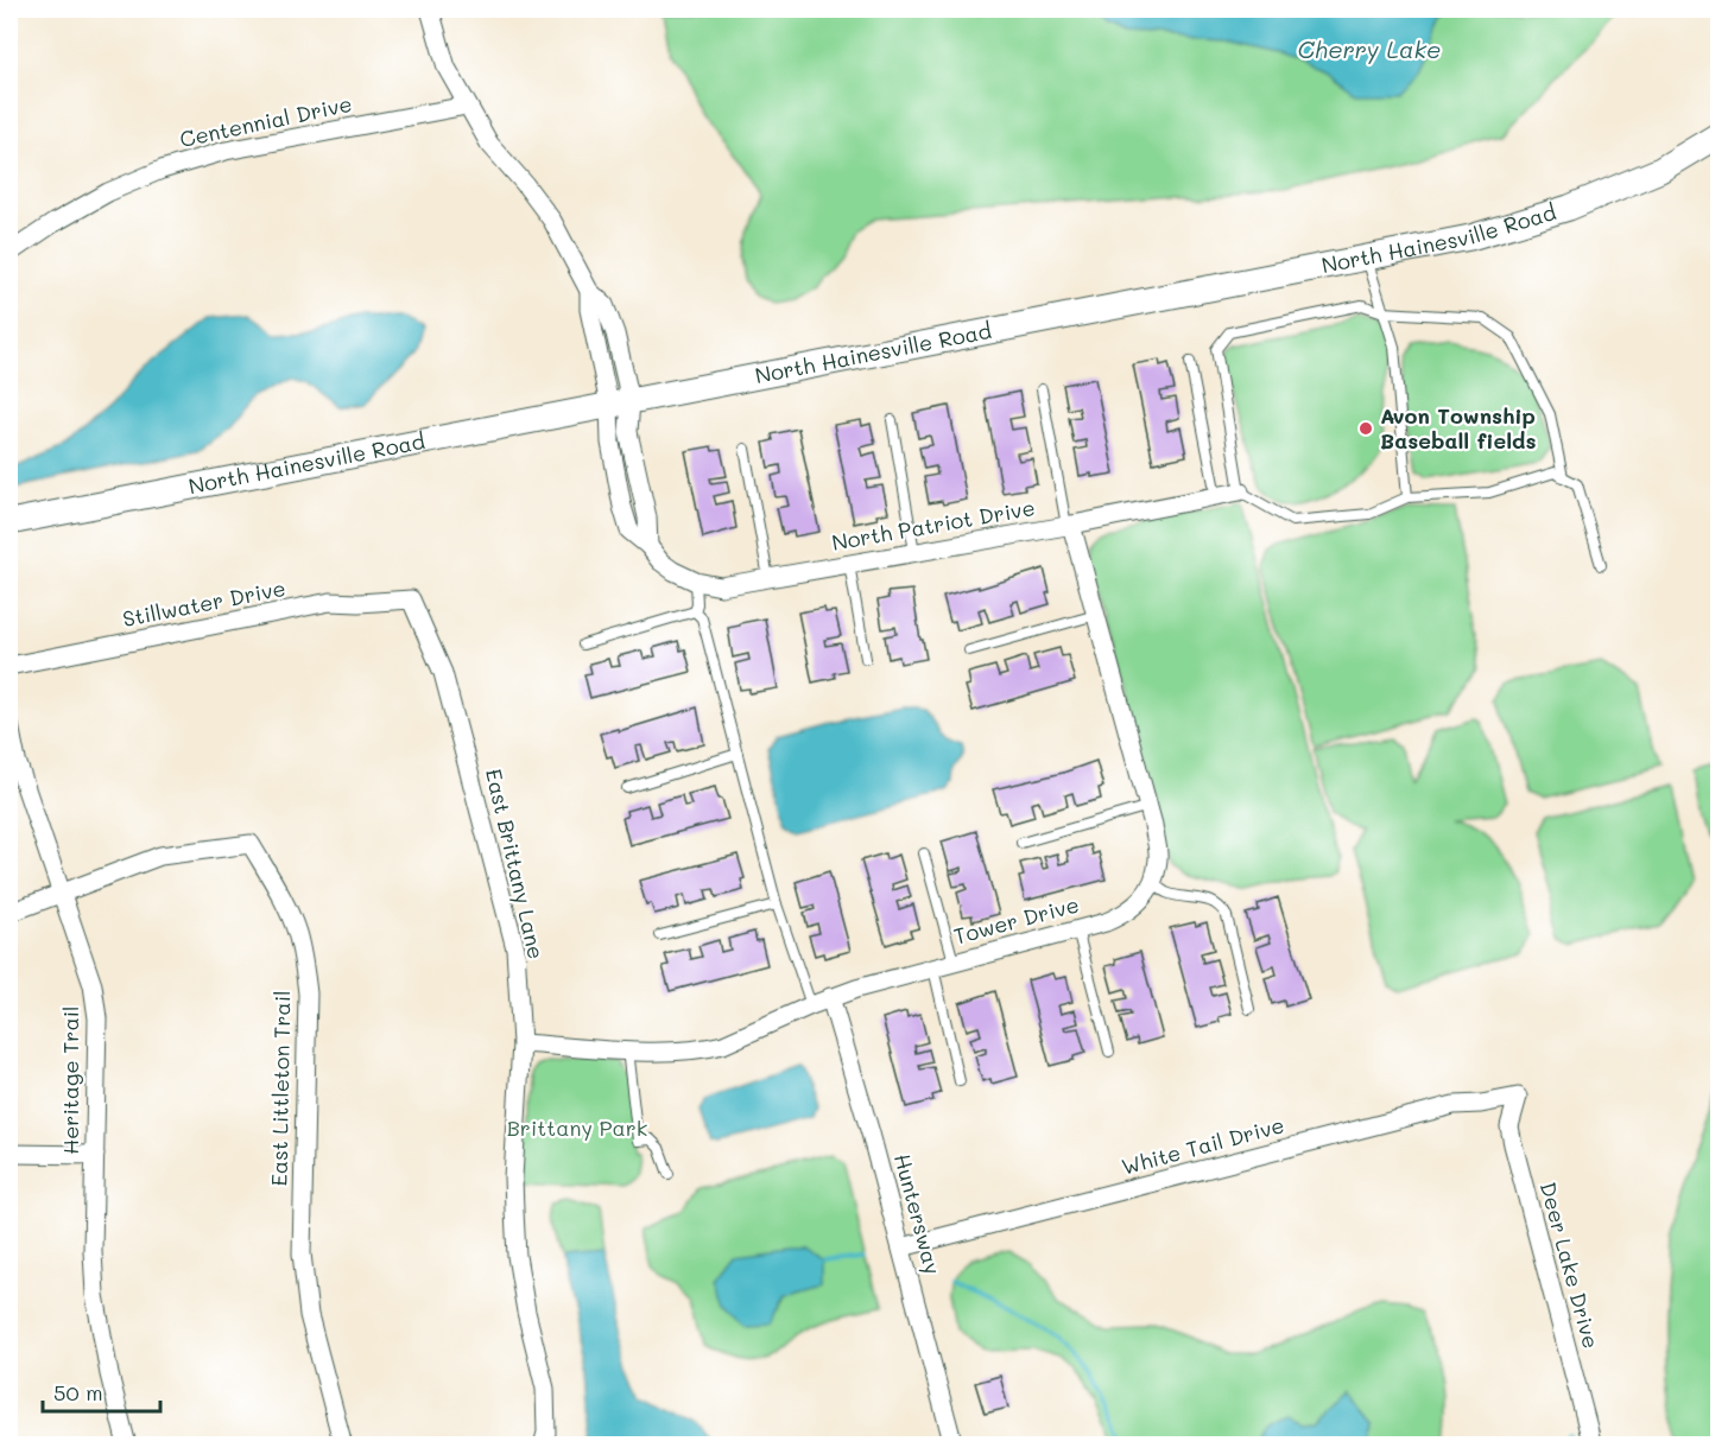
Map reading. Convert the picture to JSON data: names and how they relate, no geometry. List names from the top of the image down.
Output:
{
  "streets": {
    "main road": ["North Hainesville Road"],
    "street": [
      "Centennial Drive",
      "North Patriot Drive",
      "Stillwater Drive",
      "East Brittany Lane",
      "Tower Drive",
      "Heritage Trail",
      "East Littleton Trail",
      "White Tail Drive",
      "Huntersway",
      "Deer Lake Drive"
    ]
  },
  "crossings": [
    ["Centennial Drive", "North Patriot Drive"],
    ["North Hainesville Road", "North Patriot Drive"],
    ["Stillwater Drive", "East Brittany Lane"],
    ["East Brittany Lane", "Tower Drive"],
    ["Tower Drive", "Huntersway"],
    ["Heritage Trail", "East Littleton Trail"],
    ["White Tail Drive", "Huntersway"],
    ["White Tail Drive", "Deer Lake Drive"]
  ],
  "water": ["Cherry Lake"],
  "parks": ["Brittany Park"],
  "places": ["Avon Township Baseball fields"],
  "scale_bar": "50 m"
}
